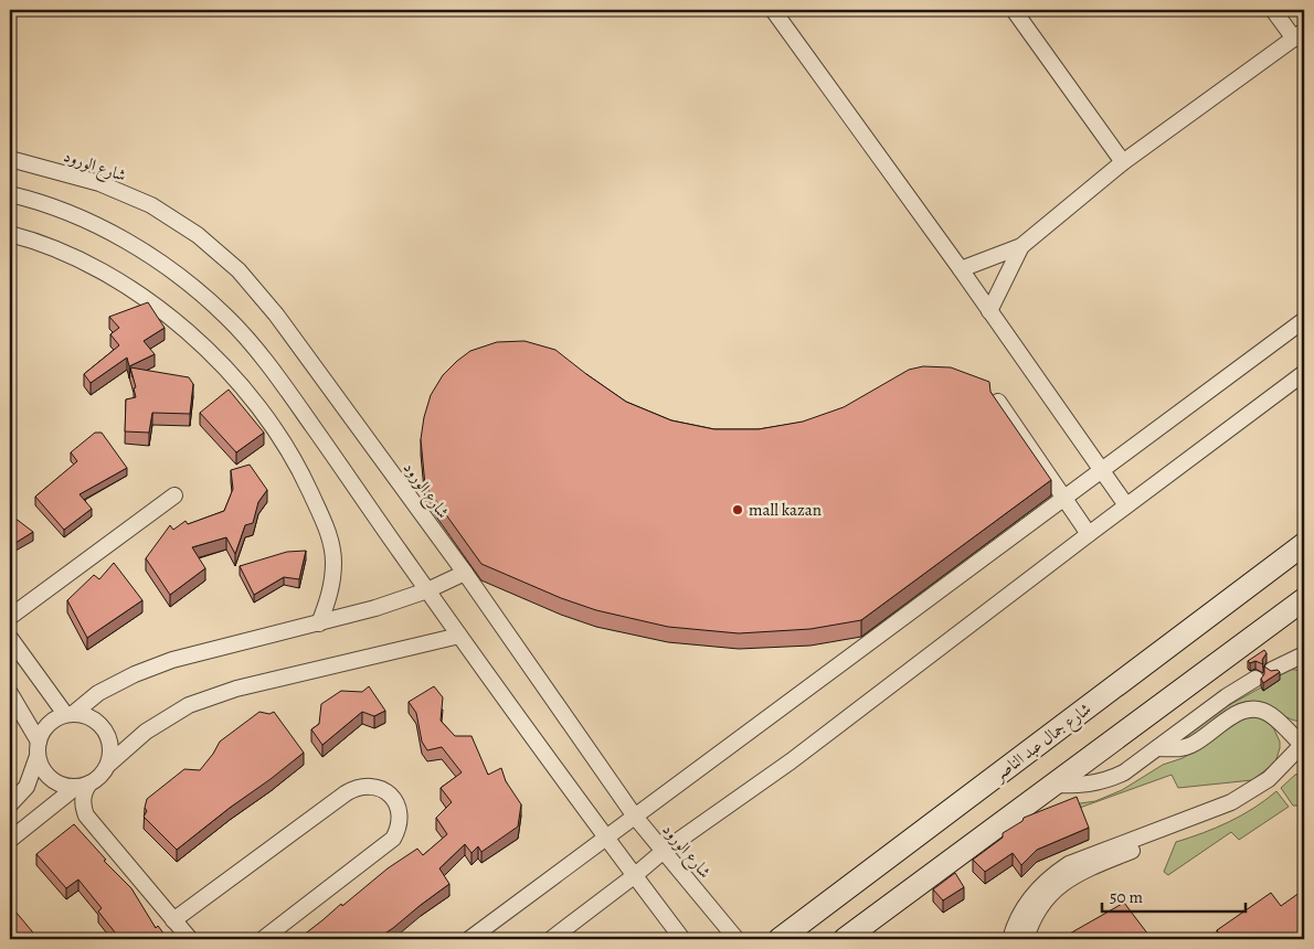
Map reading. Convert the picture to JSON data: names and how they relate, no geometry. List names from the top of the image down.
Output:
{
  "streets": {
    "main road": ["شارع جمال عبد الناصر"],
    "street": ["شارع الورود"]
  },
  "places": ["mall kazan"],
  "scale_bar": "50 m"
}
